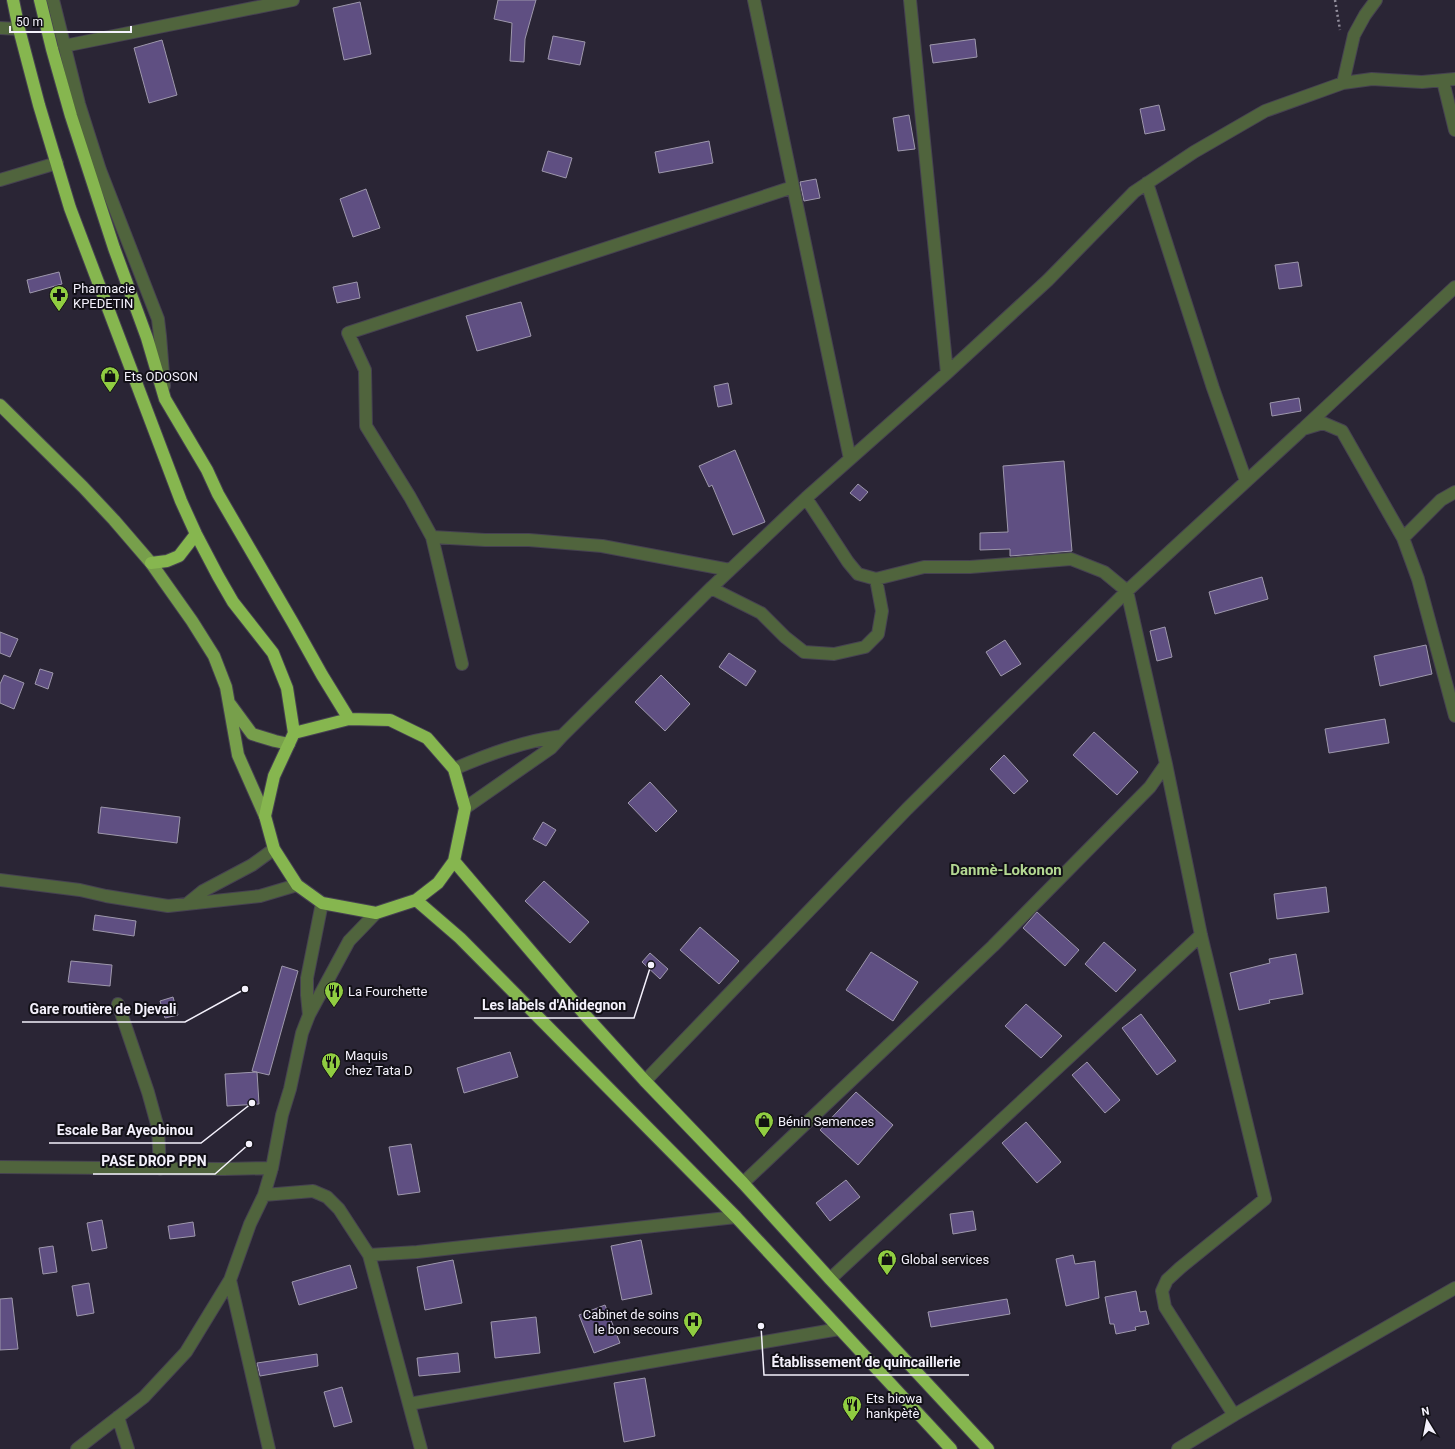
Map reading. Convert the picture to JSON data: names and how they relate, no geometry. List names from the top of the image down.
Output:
{
  "districts": ["Danmè-Lokonon"],
  "places": {
    "pharmacy": ["Pharmacie KPEDETIN"],
    "shop": ["Ets ODOSON", "Bénin Semences", "Global services"],
    "other": [
      "Les labels d'Ahidegnon",
      "Gare routière de Djevali",
      "Escale Bar Ayeobinou",
      "PASE DROP PPN",
      "Établissement de quincaillerie"
    ],
    "restaurant": ["La Fourchette", "Maquis chez Tata D", "Ets biowa hankpètè"],
    "hospital": ["Cabinet de soins le bon secours"]
  },
  "scale_bar": "50 m",
  "north": "top"
}
